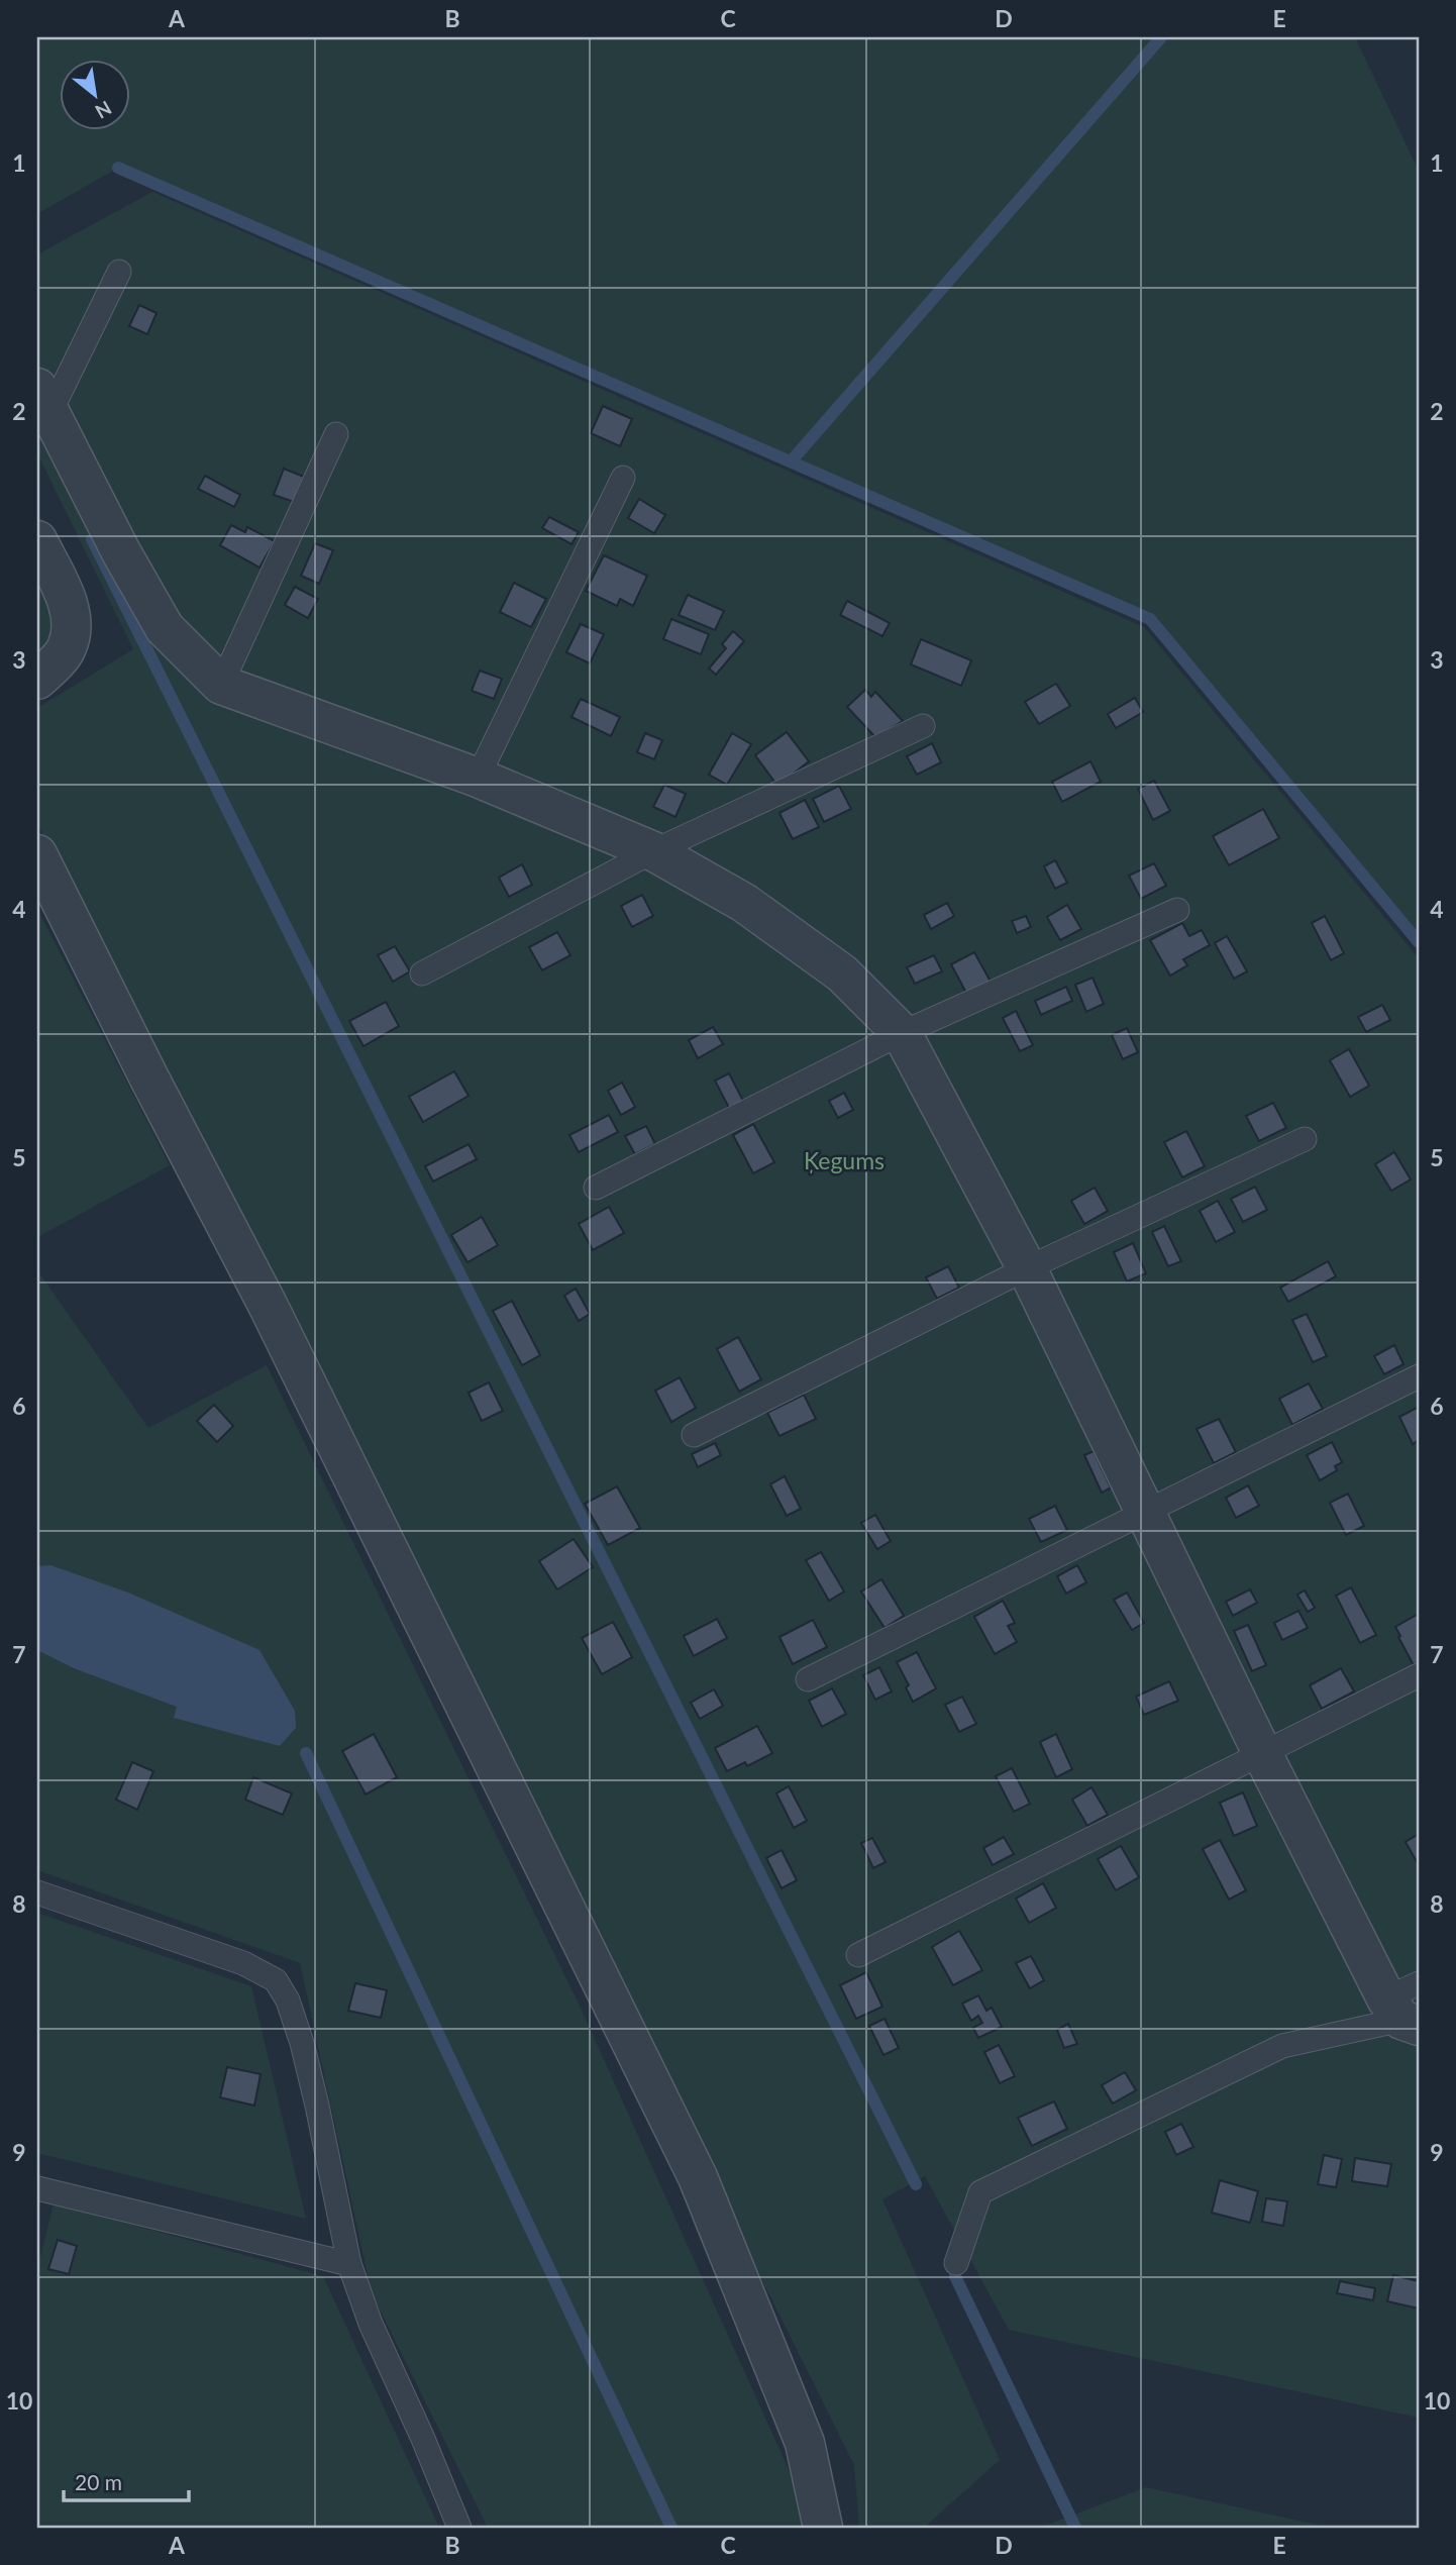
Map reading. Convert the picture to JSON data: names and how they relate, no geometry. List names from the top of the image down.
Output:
{
  "parks": ["Ķegums"],
  "scale_bar": "20 m",
  "north": "bottom right",
  "grid": {
    "columns": [
      "A",
      "B",
      "C",
      "D",
      "E"
    ],
    "rows": [
      "1",
      "2",
      "3",
      "4",
      "5",
      "6",
      "7",
      "8",
      "9",
      "10"
    ]
  }
}
